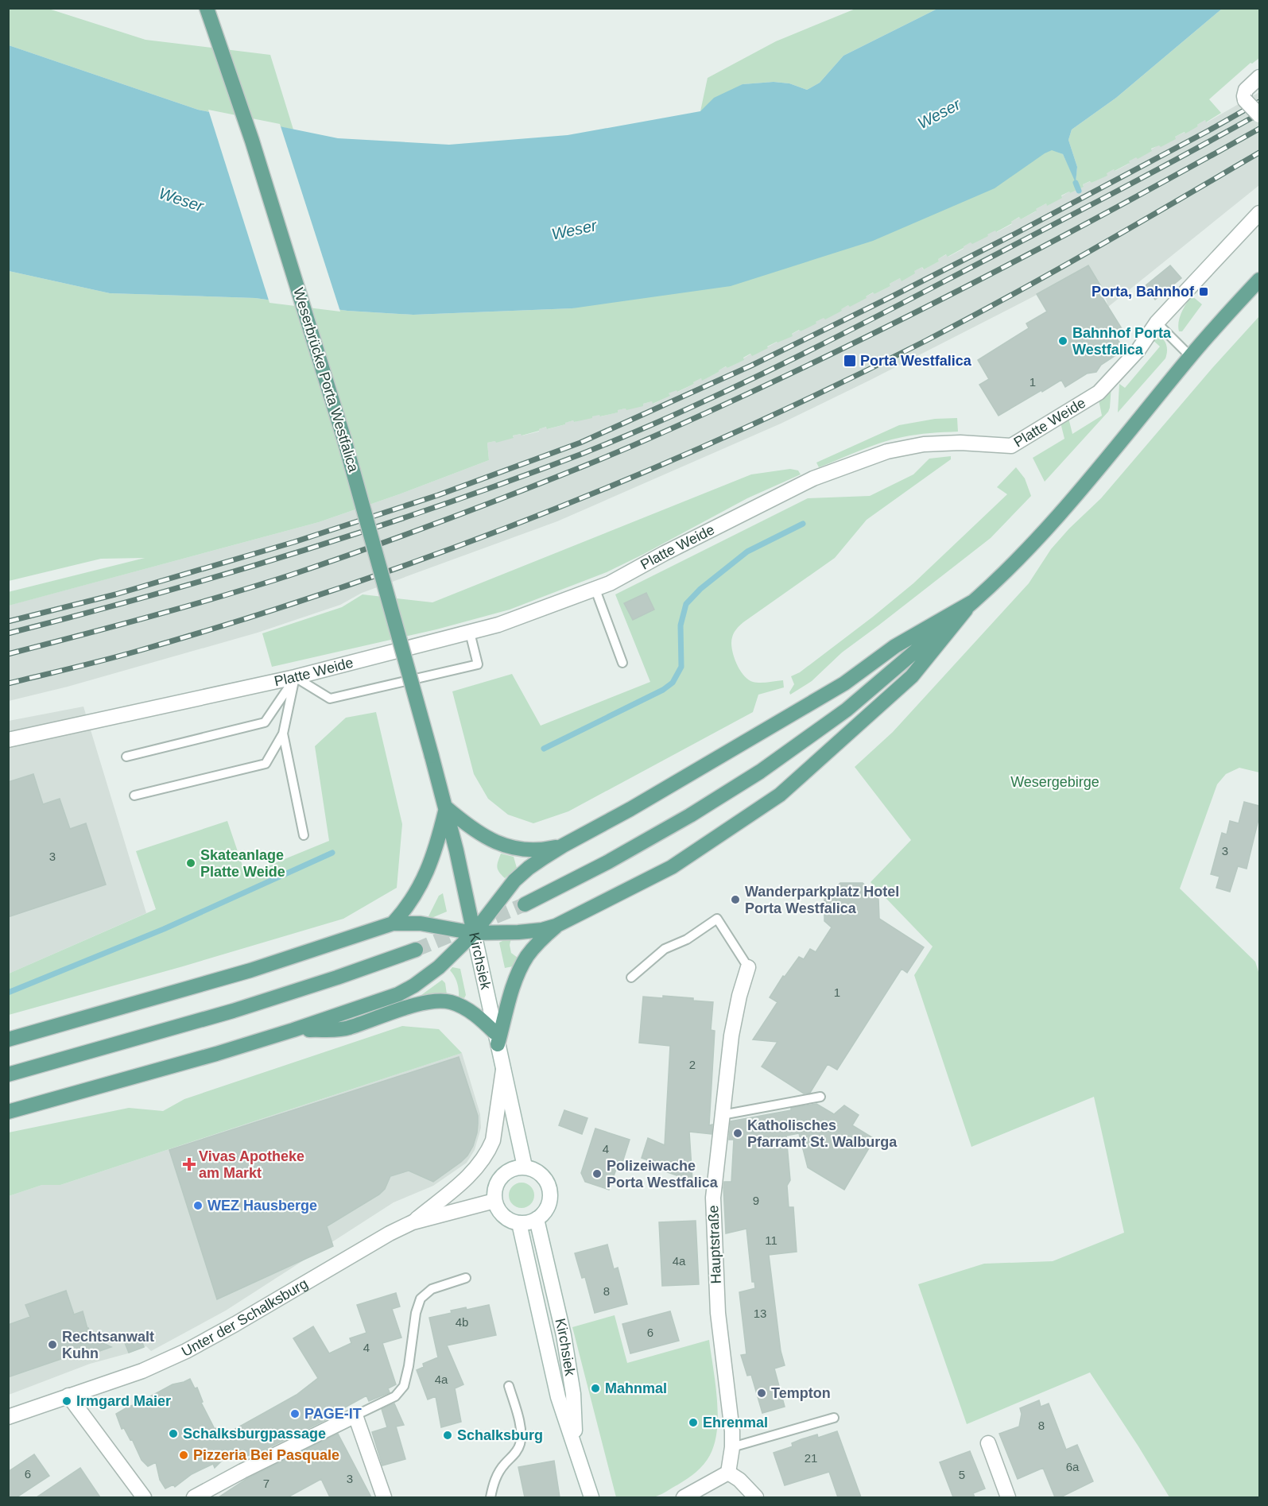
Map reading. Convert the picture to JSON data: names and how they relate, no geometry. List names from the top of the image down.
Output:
{
  "streets": {
    "main road": ["Weserbrücke Porta Westfalica", "Kirchsiek"],
    "street": ["Platte Weide", "Hauptstraße", "Unter der Schalksburg"]
  },
  "crossings": [
    ["Weserbrücke Porta Westfalica", "Kirchsiek"],
    ["Kirchsiek", "Unter der Schalksburg"]
  ],
  "water": ["Weser"],
  "parks": ["Wesergebirge"],
  "places": {
    "transit": ["Porta, Bahnhof", "Porta Westfalica"],
    "other": [
      "Bahnhof Porta Westfalica",
      "Skateanlage Platte Weide",
      "Wanderparkplatz Hotel Porta Westfalica",
      "Katholisches Pfarramt St. Walburga",
      "Polizeiwache Porta Westfalica",
      "WEZ Hausberge",
      "Rechtsanwalt Kuhn",
      "Mahnmal",
      "Tempton",
      "Irmgard Maier",
      "PAGE-IT",
      "Ehrenmal",
      "Schalksburgpassage",
      "Schalksburg",
      "Pizzeria Bei Pasquale"
    ],
    "health": ["Vivas Apotheke am Markt"]
  },
  "house_numbers": [
    "1",
    "3",
    "3",
    "1",
    "2",
    "4",
    "9",
    "11",
    "4a",
    "8",
    "13",
    "4b",
    "6",
    "4",
    "4a",
    "8",
    "21",
    "6a",
    "6",
    "5",
    "3",
    "7"
  ]
}
